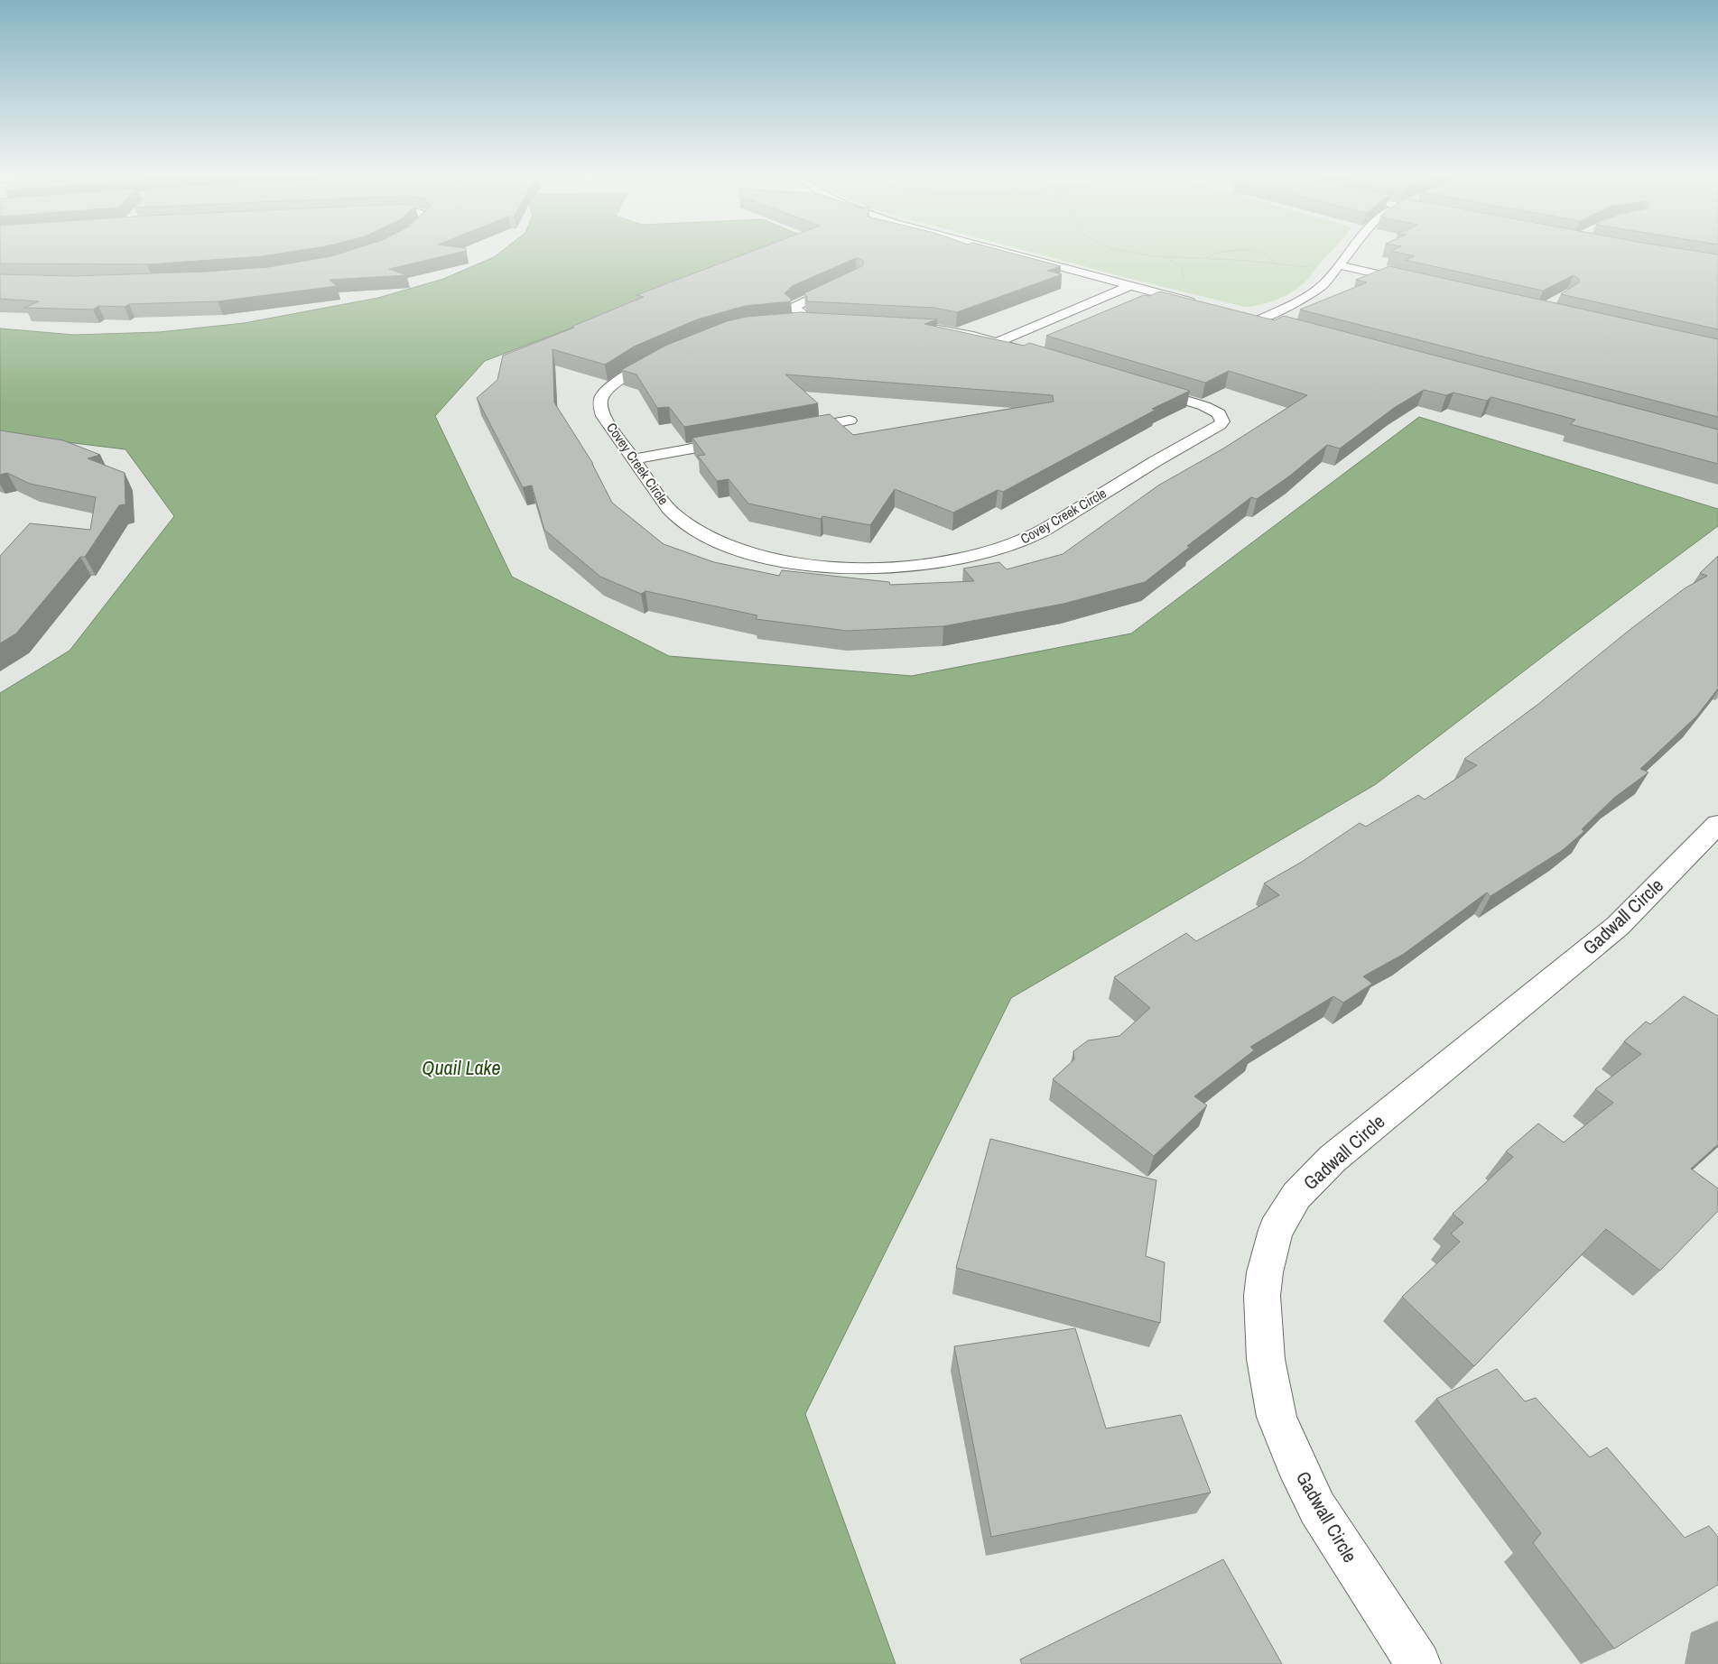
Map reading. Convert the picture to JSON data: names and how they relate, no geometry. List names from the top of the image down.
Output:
{
  "streets": {
    "street": ["Covey Creek Circle", "Gadwall Circle"]
  },
  "water": ["Quail Lake"]
}
